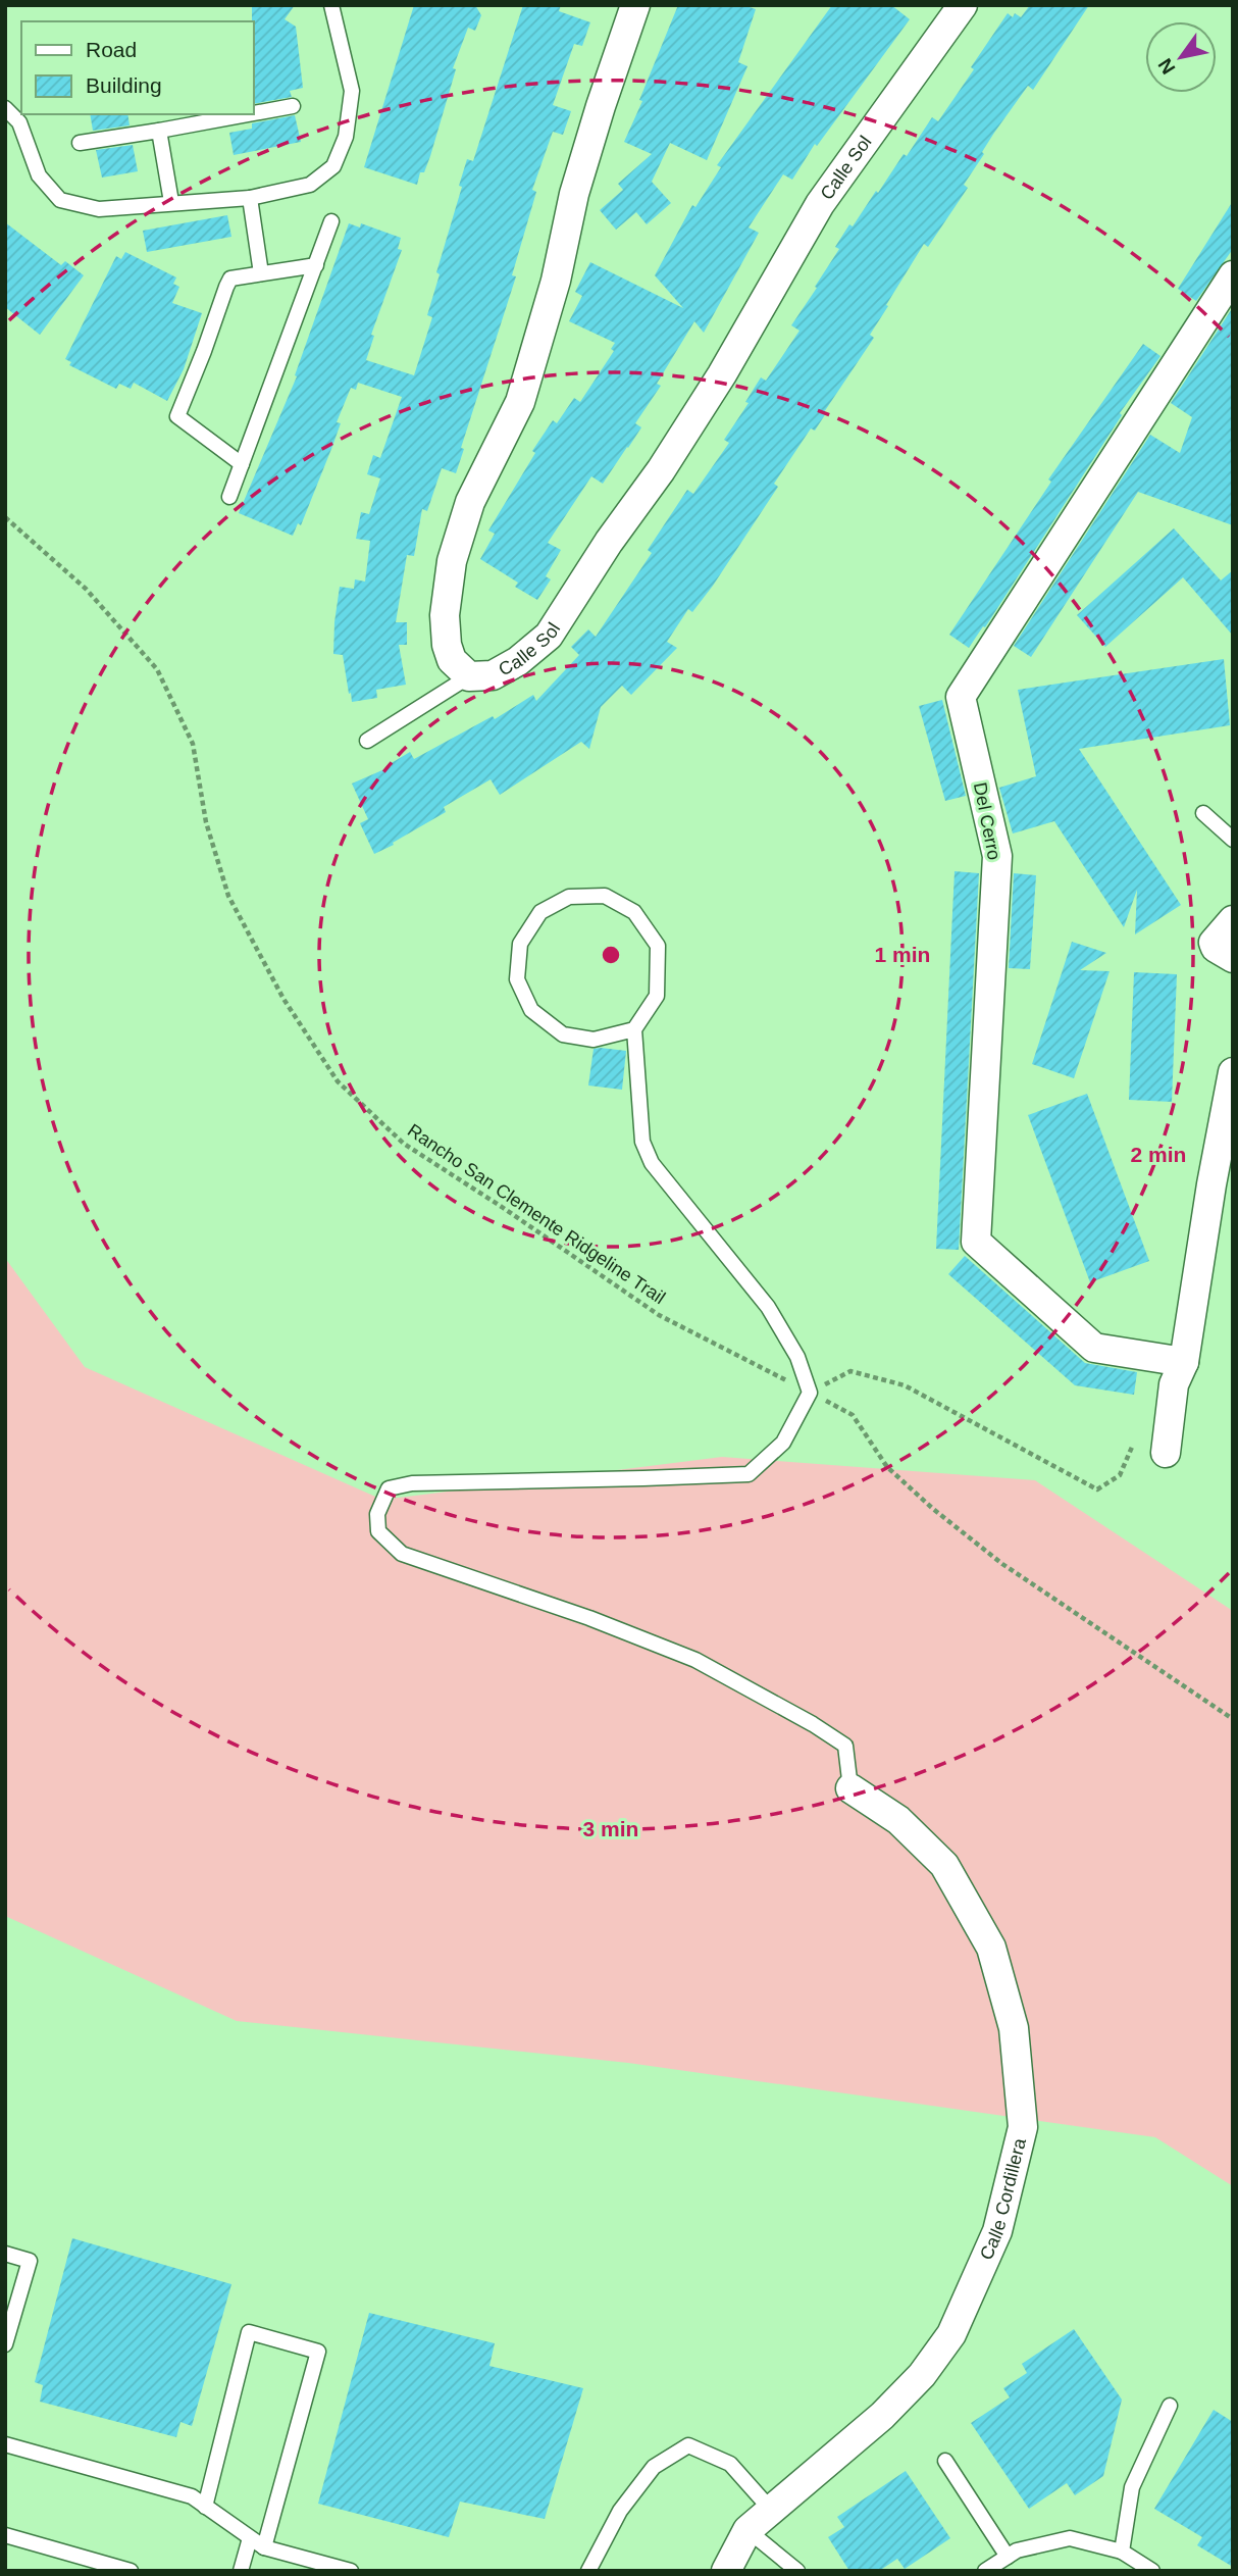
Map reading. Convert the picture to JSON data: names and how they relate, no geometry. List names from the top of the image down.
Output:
{
  "streets": {
    "street": ["Calle Sol", "Del Cerro", "Calle Cordillera"],
    "path": ["Rancho San Clemente Ridgeline Trail"]
  },
  "legend": ["Road", "Building"],
  "north": "bottom left",
  "rings": ["1 min", "2 min", "3 min"]
}
